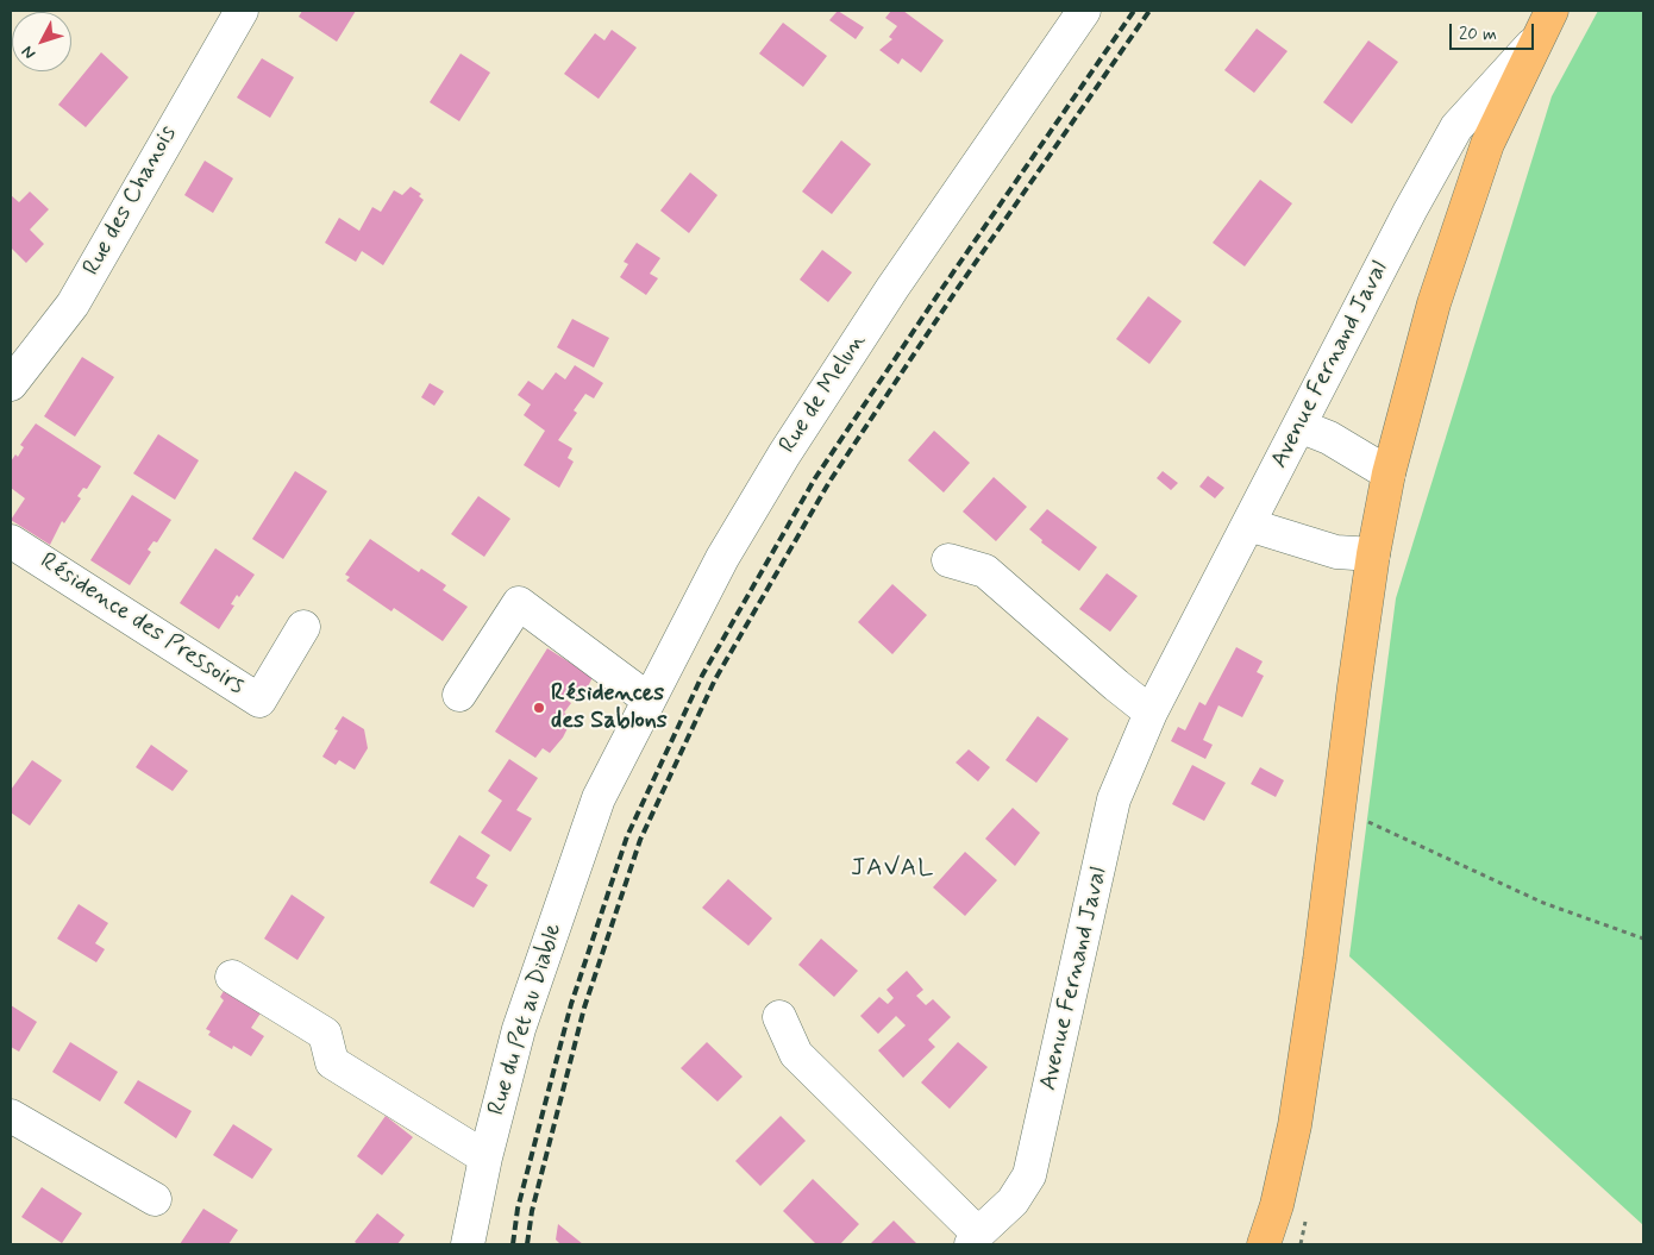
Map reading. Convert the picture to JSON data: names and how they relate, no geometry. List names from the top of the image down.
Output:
{
  "streets": {
    "street": [
      "Rue des Chanois",
      "Avenue Fernand Javal",
      "Rue de Melun",
      "Résidence des Pressoirs",
      "Rue du Pet au Diable"
    ]
  },
  "crossings": [
    ["Rue de Melun", "Rue du Pet au Diable"]
  ],
  "districts": ["JAVAL"],
  "places": ["Résidences des Sablons"],
  "scale_bar": "20 m",
  "north": "bottom left"
}
